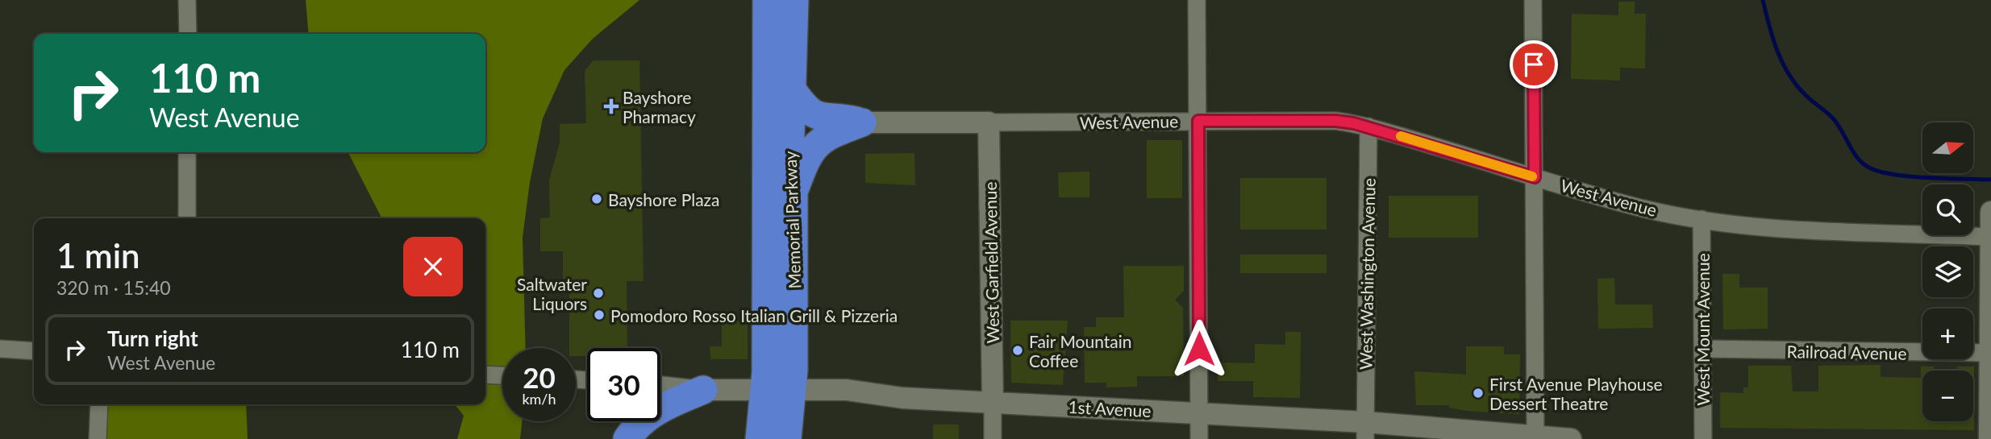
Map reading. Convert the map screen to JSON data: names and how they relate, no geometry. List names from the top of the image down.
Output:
{
  "streets": {
    "highway": ["Memorial Parkway"],
    "street": [
      "West Avenue",
      "West Garfield Avenue",
      "West Washington Avenue",
      "West Mount Avenue",
      "Railroad Avenue",
      "1st Avenue"
    ]
  },
  "crossings": [
    ["West Avenue", "West Garfield Avenue"],
    ["West Avenue", "West Washington Avenue"],
    ["West Avenue", "West Mount Avenue"],
    ["Memorial Parkway", "1st Avenue"],
    ["West Garfield Avenue", "1st Avenue"],
    ["West Washington Avenue", "1st Avenue"],
    ["West Mount Avenue", "Railroad Avenue"]
  ],
  "places": {
    "health": ["Bayshore Pharmacy"],
    "other": [
      "Bayshore Plaza",
      "Saltwater Liquors",
      "Pomodoro Rosso Italian Grill & Pizzeria",
      "Fair Mountain Coffee",
      "First Avenue Playhouse Dessert Theatre"
    ]
  },
  "north": "right",
  "page": {
    "turn": ["110 m", "West Avenue"],
    "map_buttons": ["+", "−"],
    "heading": ["1 min", "320 m · 15:40"],
    "list": [
      {
        "name": "Turn right",
        "note": "West Avenue",
        "value": "110 m"
      }
    ],
    "speed": "20 km/h",
    "limit": "30"
  }
}
